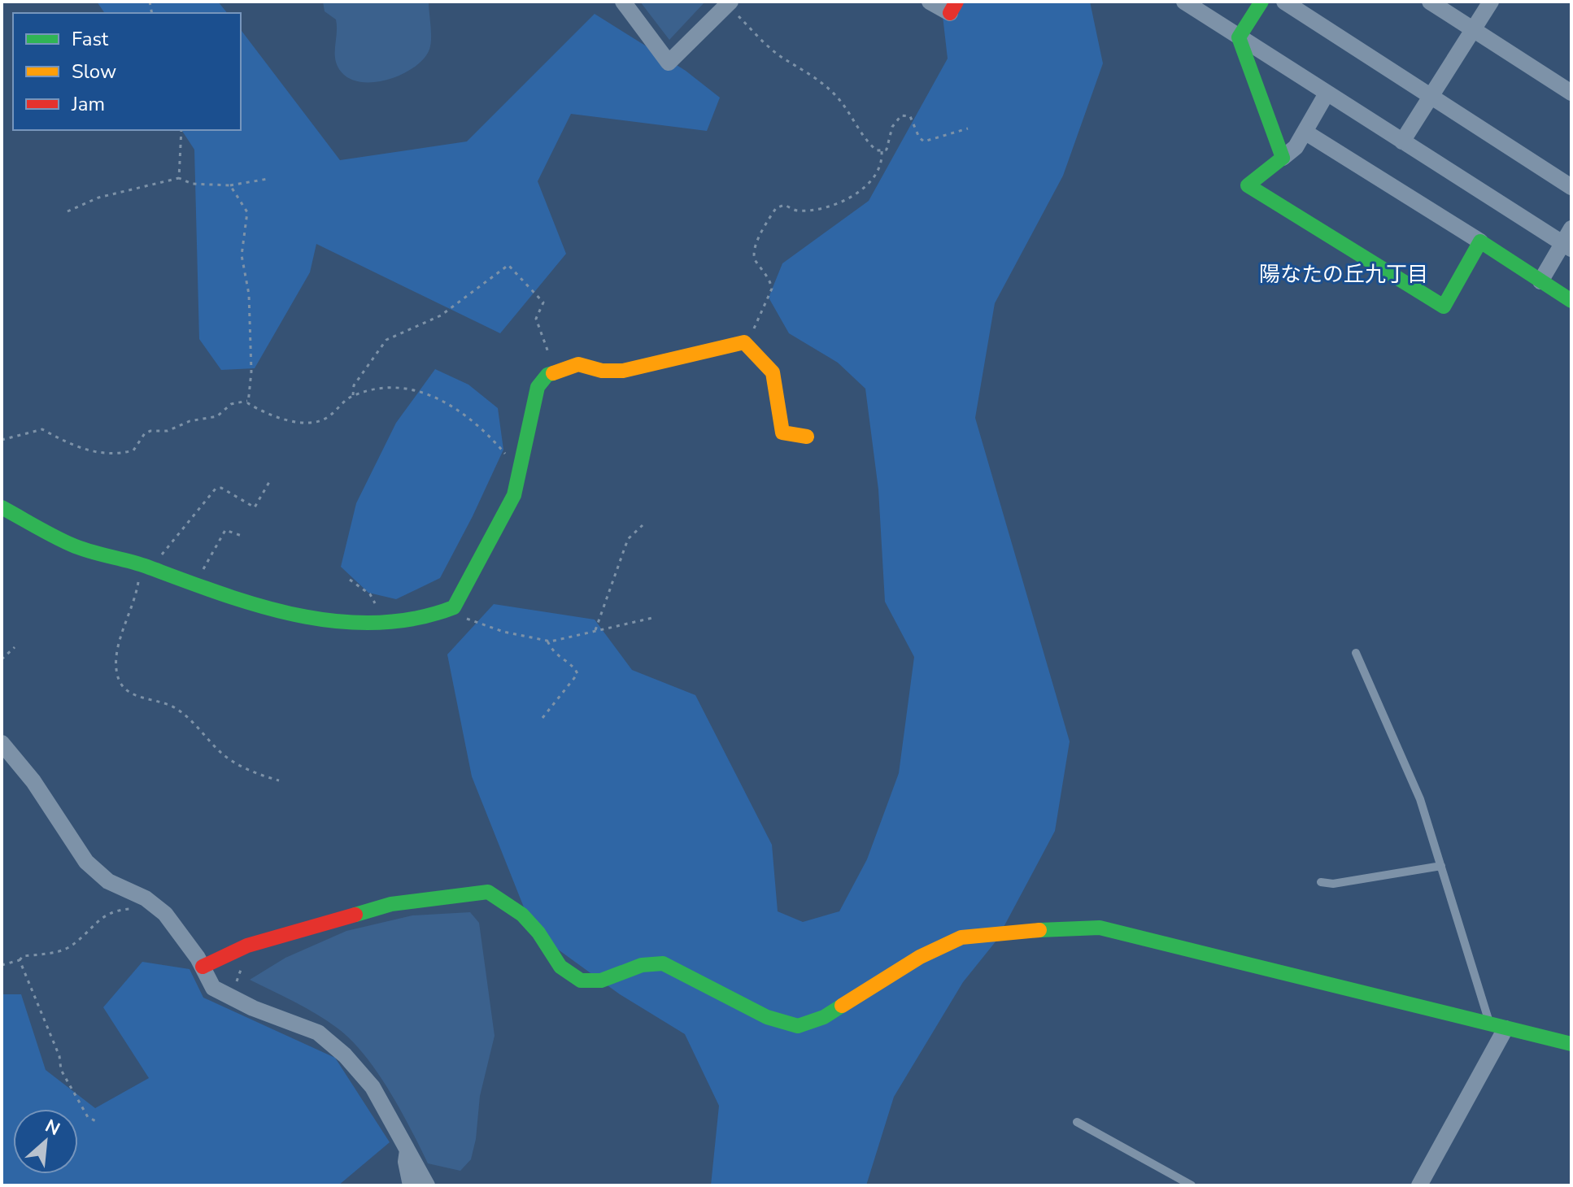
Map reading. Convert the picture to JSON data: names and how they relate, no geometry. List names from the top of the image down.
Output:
{
  "districts": ["陽なたの丘九丁目"],
  "legend": ["Fast", "Slow", "Jam"],
  "north": "top right"
}
